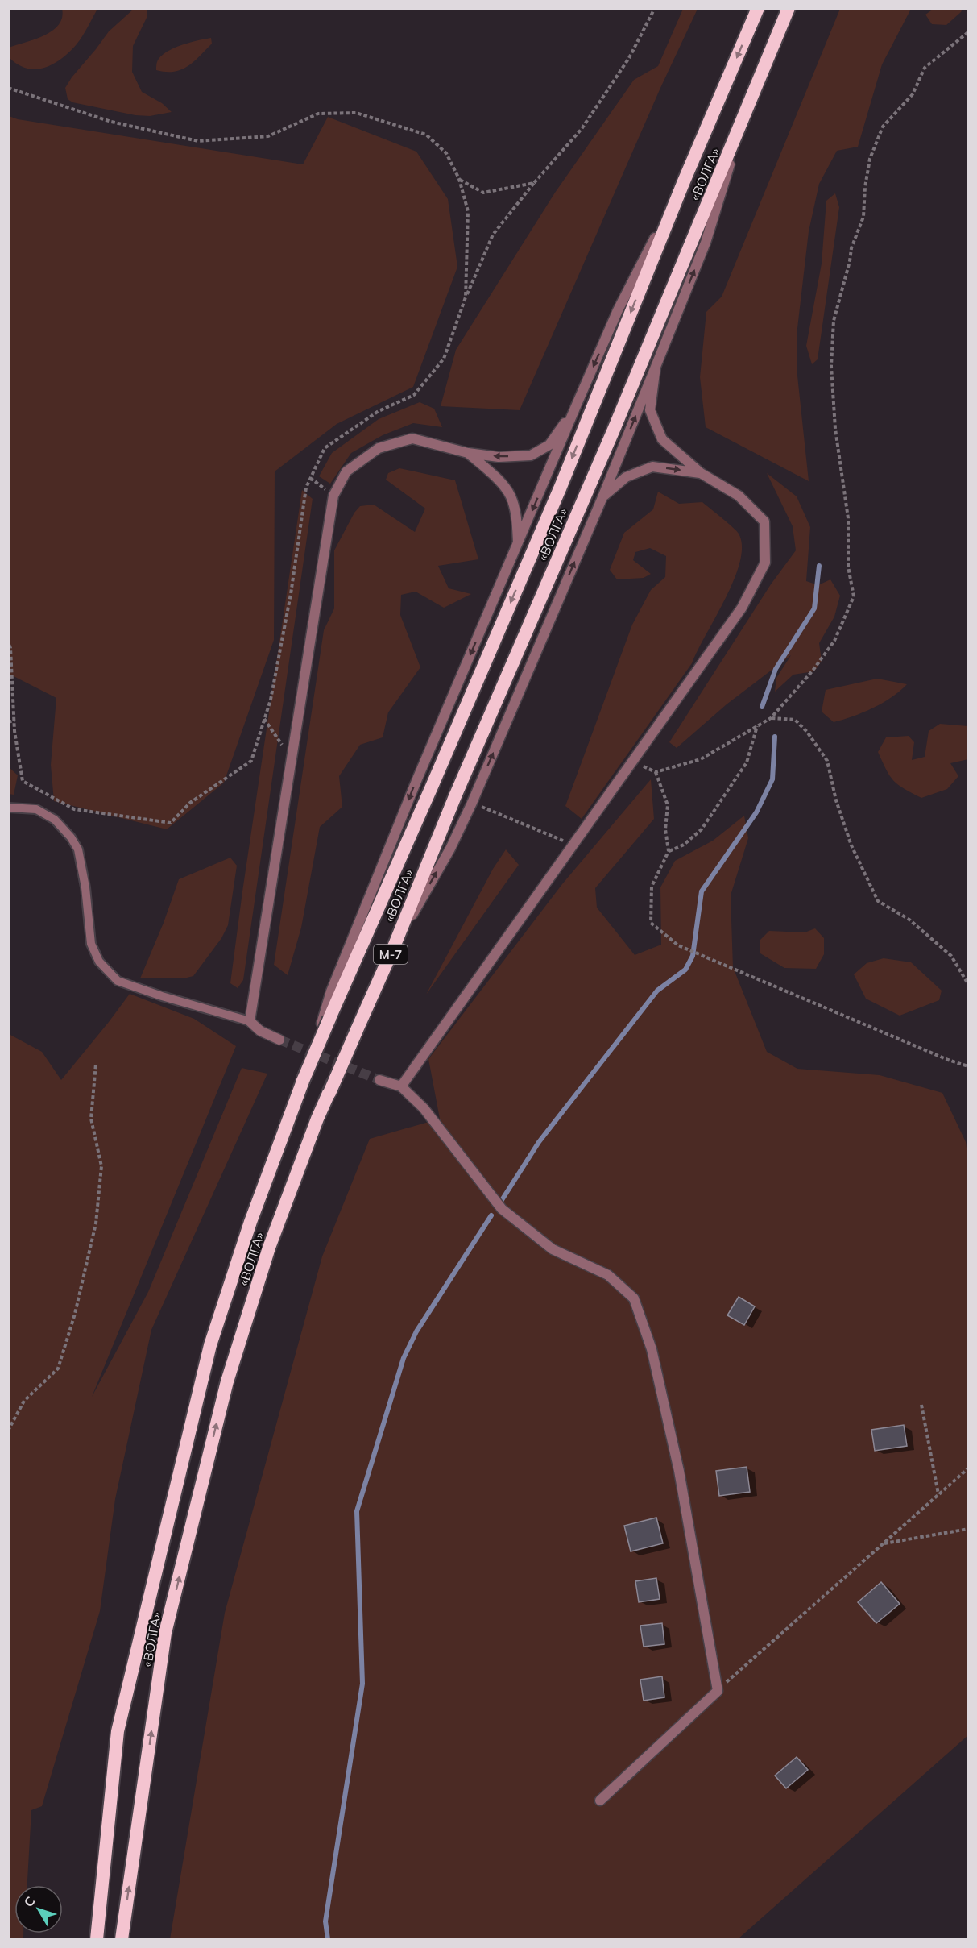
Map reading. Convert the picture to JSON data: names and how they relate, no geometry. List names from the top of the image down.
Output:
{
  "streets": {
    "highway": ["«ВОЛГА»", "М-7"]
  },
  "north": "top left"
}
